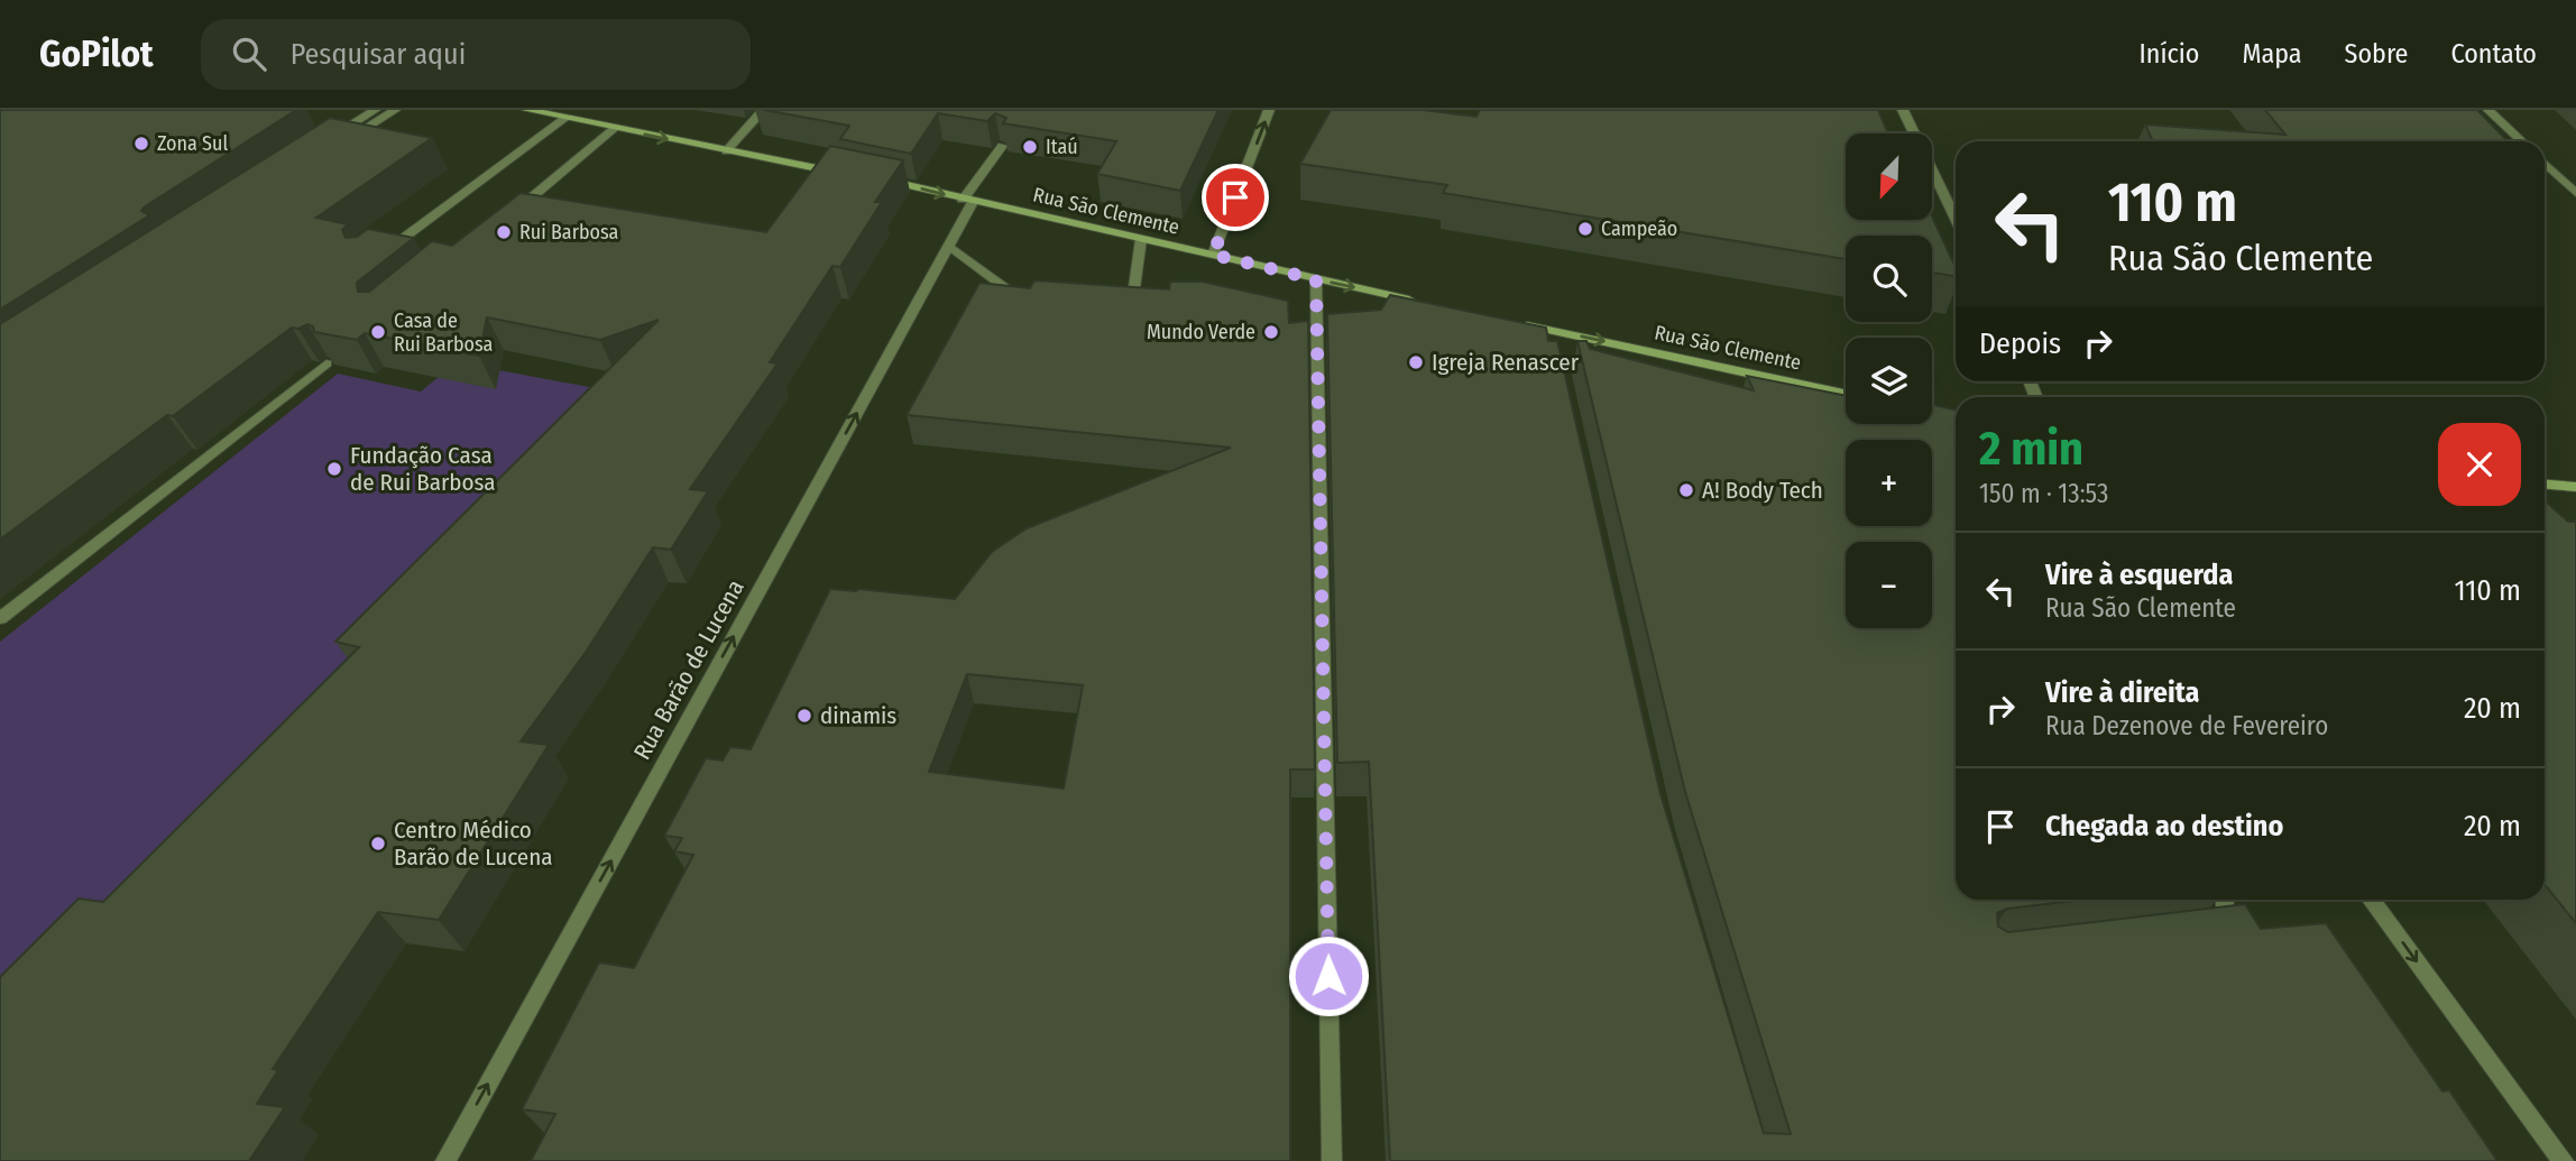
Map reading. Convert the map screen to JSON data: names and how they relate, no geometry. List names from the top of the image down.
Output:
{
  "streets": {
    "main road": ["Rua São Clemente"],
    "street": ["Rua Barão de Lucena"]
  },
  "crossings": [
    ["Rua São Clemente", "Rua Barão de Lucena"]
  ],
  "one_way": ["Rua São Clemente", "Rua Barão de Lucena"],
  "places": [
    "Zona Sul",
    "Itaú",
    "Campeão",
    "Rui Barbosa",
    "Casa de Rui Barbosa",
    "Mundo Verde",
    "Igreja Renascer",
    "Fundação Casa de Rui Barbosa",
    "A! Body Tech",
    "dinamis",
    "Centro Médico Barão de Lucena"
  ],
  "north": "bottom left",
  "page": {
    "header": "GoPilot",
    "search": "Pesquisar aqui",
    "nav": [
      "Início",
      "Mapa",
      "Sobre",
      "Contato"
    ],
    "map_buttons": ["+", "−"],
    "turn": ["110 m", "Rua São Clemente"],
    "then": "Depois",
    "heading": ["2 min", "150 m · 13:53"],
    "list": [
      {
        "name": "Vire à esquerda",
        "note": "Rua São Clemente",
        "value": "110 m"
      },
      {
        "name": "Vire à direita",
        "note": "Rua Dezenove de Fevereiro",
        "value": "20 m"
      },
      {
        "name": "Chegada ao destino",
        "value": "20 m"
      }
    ]
  }
}
